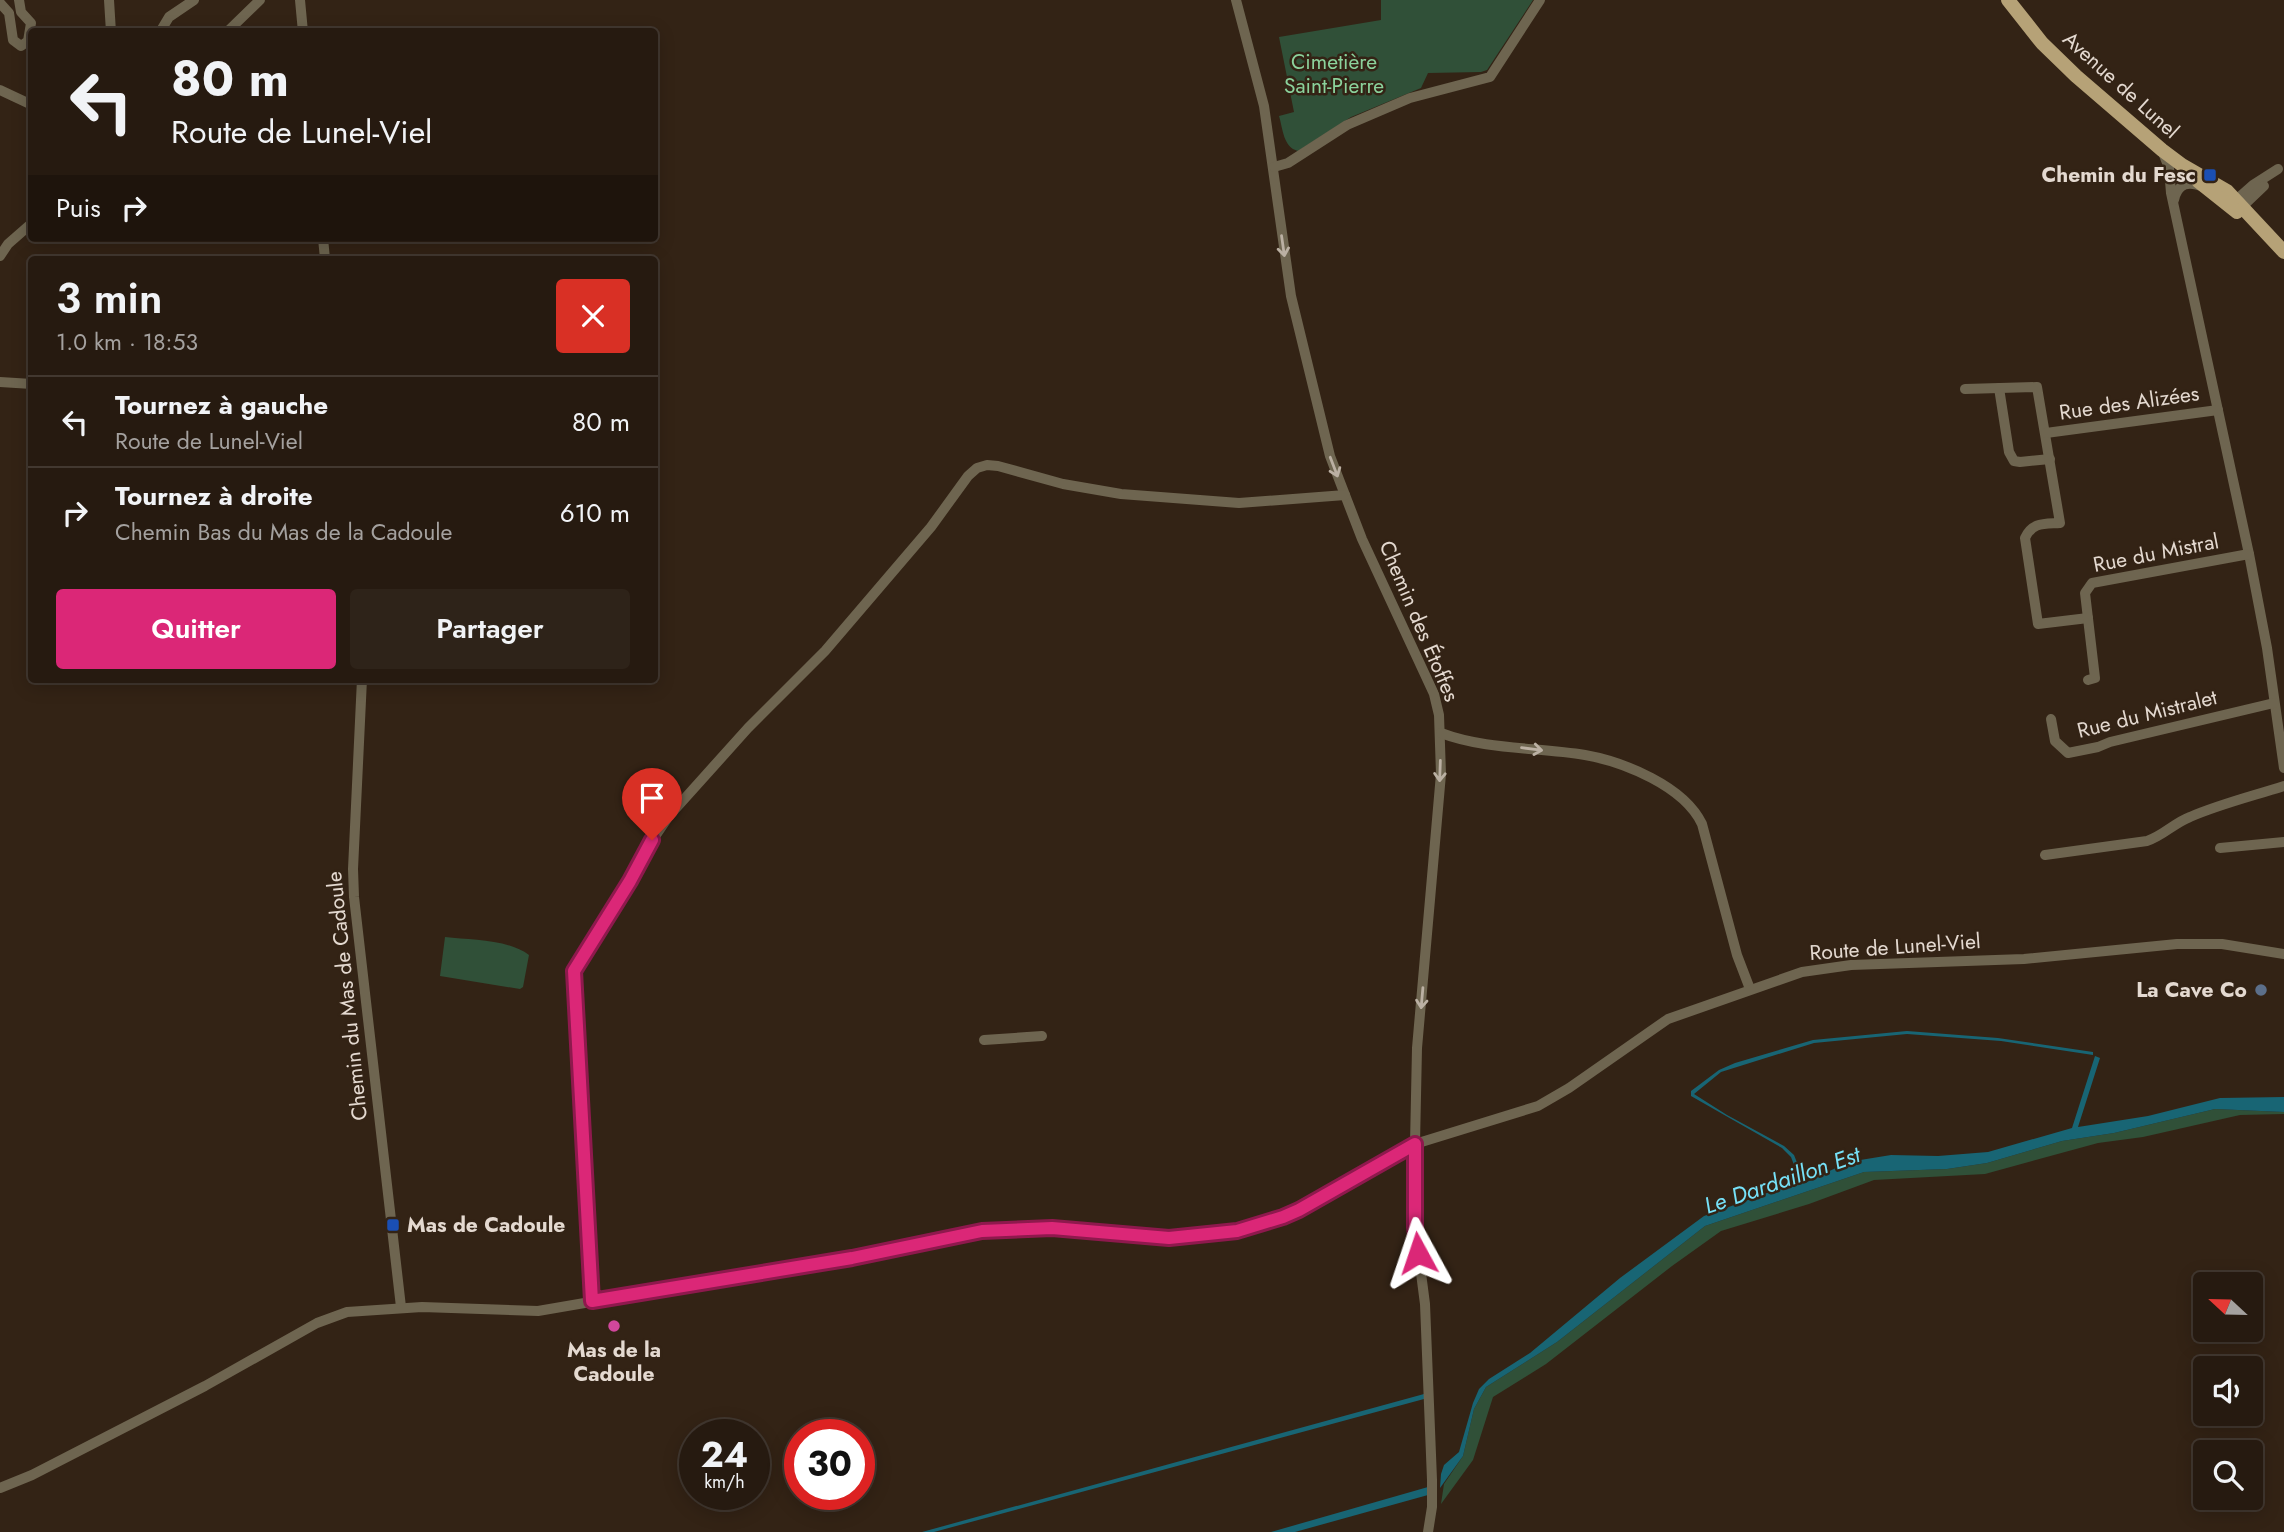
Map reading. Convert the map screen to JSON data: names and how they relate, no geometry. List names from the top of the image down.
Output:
{
  "streets": {
    "main road": ["Avenue de Lunel"],
    "street": [
      "Rue des Alizées",
      "Rue du Mistral",
      "Chemin des Étoffes",
      "Rue du Mistralet",
      "Route de Lunel-Viel",
      "Chemin du Mas de Cadoule"
    ]
  },
  "crossings": [
    ["Chemin des Étoffes", "Route de Lunel-Viel"],
    ["Route de Lunel-Viel", "Chemin du Mas de Cadoule"]
  ],
  "one_way": ["Chemin des Étoffes"],
  "water": ["Le Dardaillon Est"],
  "parks": ["Cimetière Saint-Pierre"],
  "places": {
    "transit": ["Chemin du Fesc", "Mas de Cadoule"],
    "other": ["La Cave Co", "Mas de la Cadoule"]
  },
  "north": "left",
  "page": {
    "turn": ["80 m", "Route de Lunel-Viel"],
    "then": "Puis",
    "heading": ["3 min", "1.0 km · 18:53"],
    "list": [
      {
        "name": "Tournez à gauche",
        "note": "Route de Lunel-Viel",
        "value": "80 m"
      },
      {
        "name": "Tournez à droite",
        "note": "Chemin Bas du Mas de la Cadoule",
        "value": "610 m"
      }
    ],
    "buttons": ["Quitter", "Partager"],
    "speed": "24 km/h",
    "limit": "30"
  }
}
